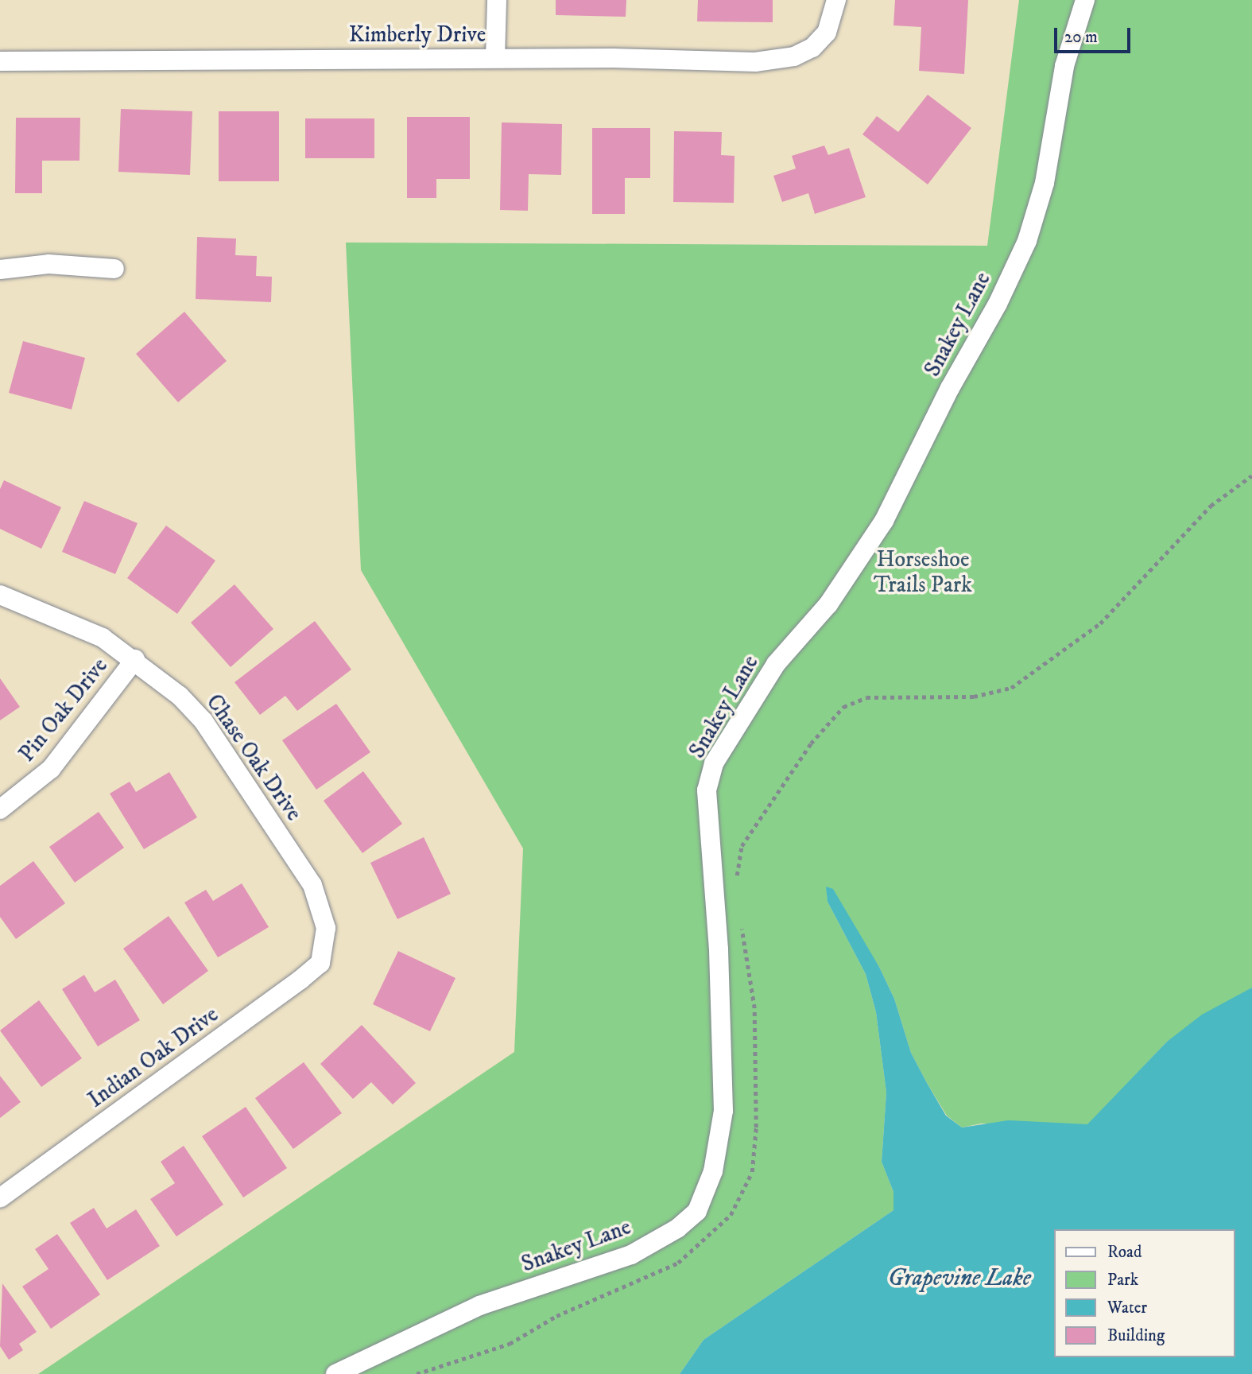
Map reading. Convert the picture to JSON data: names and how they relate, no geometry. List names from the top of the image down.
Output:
{
  "streets": {
    "street": [
      "Kimberly Drive",
      "Snakey Lane",
      "Pin Oak Drive",
      "Chase Oak Drive",
      "Indian Oak Drive"
    ]
  },
  "crossings": [
    ["Pin Oak Drive", "Chase Oak Drive"],
    ["Chase Oak Drive", "Indian Oak Drive"]
  ],
  "water": ["Grapevine Lake"],
  "parks": ["Horseshoe Trails Park"],
  "legend": [
    "Road",
    "Park",
    "Water",
    "Building"
  ],
  "scale_bar": "20 m"
}
